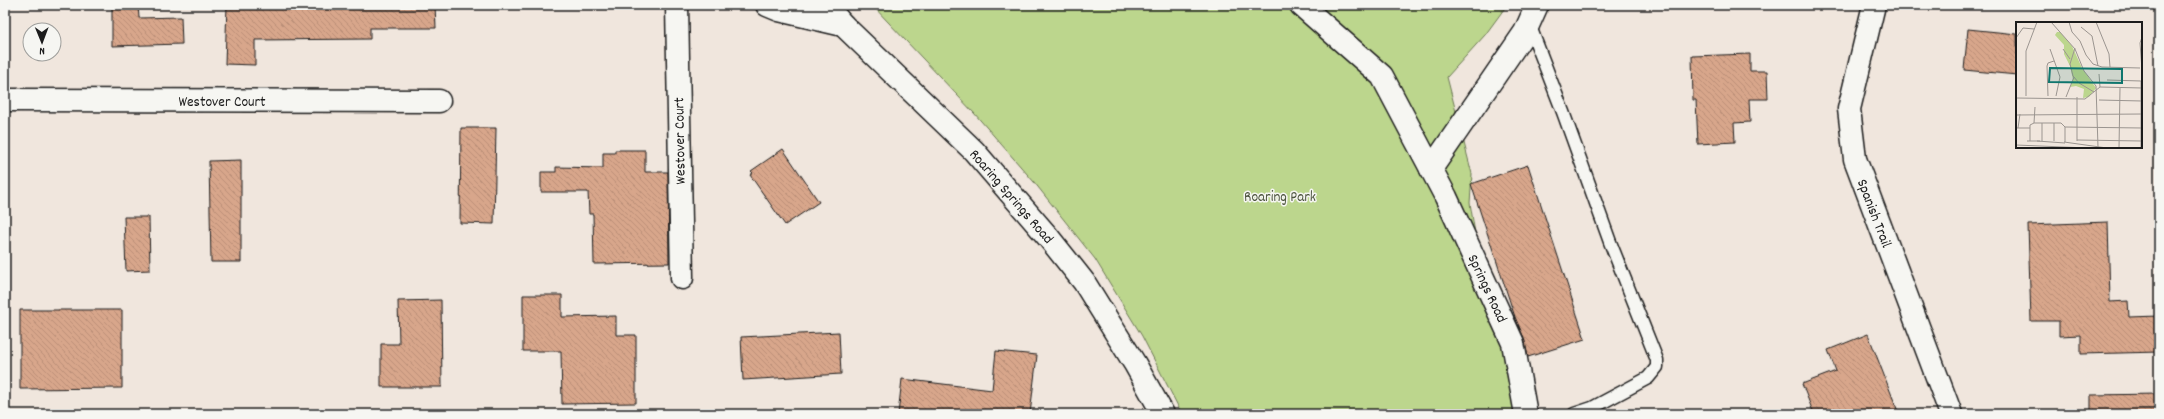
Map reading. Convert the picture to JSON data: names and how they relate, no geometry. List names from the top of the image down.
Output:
{
  "streets": {
    "street": [
      "Westover Court",
      "Roaring Springs Road",
      "Spanish Trail",
      "Springs Road"
    ]
  },
  "parks": ["Roaring Park"],
  "north": "bottom"
}
